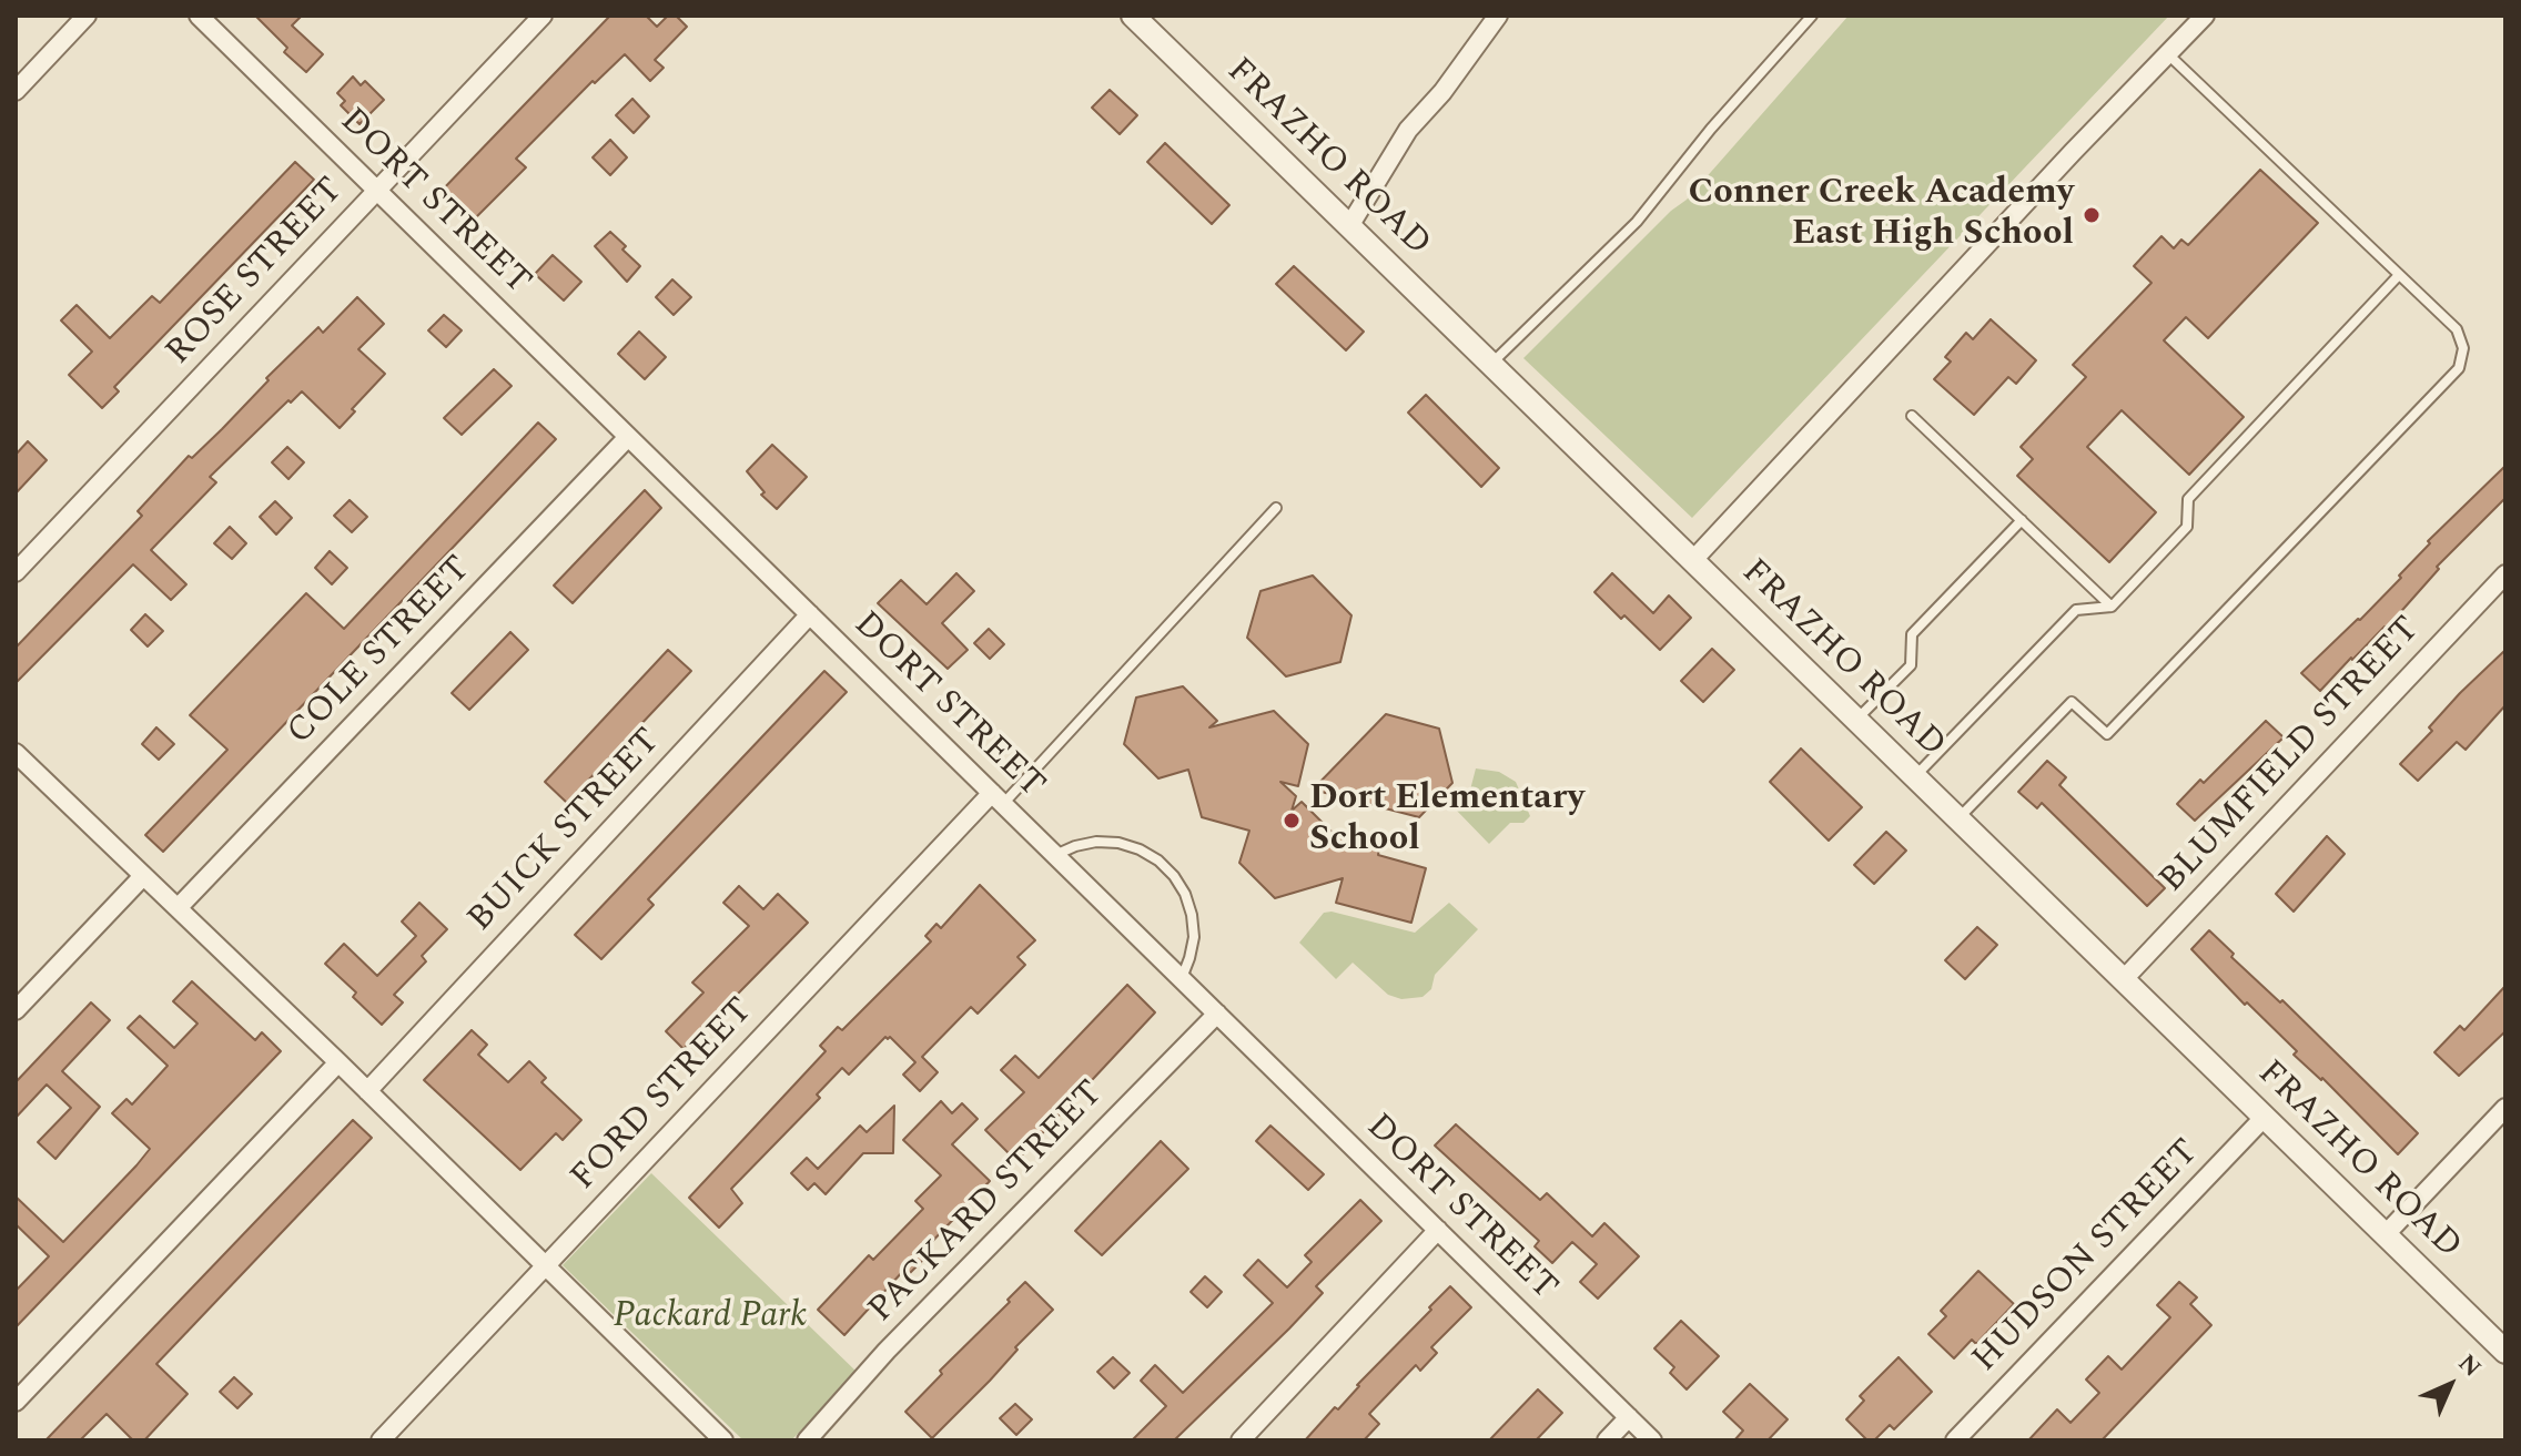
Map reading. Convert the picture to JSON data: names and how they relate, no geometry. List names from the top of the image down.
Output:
{
  "streets": {
    "street": [
      "FRAZHO ROAD",
      "DORT STREET",
      "ROSE STREET",
      "COLE STREET",
      "BLUMFIELD STREET",
      "BUICK STREET",
      "FORD STREET",
      "PACKARD STREET",
      "HUDSON STREET"
    ]
  },
  "crossings": [
    ["FRAZHO ROAD", "BLUMFIELD STREET"],
    ["FRAZHO ROAD", "HUDSON STREET"],
    ["DORT STREET", "ROSE STREET"],
    ["DORT STREET", "COLE STREET"],
    ["DORT STREET", "BUICK STREET"],
    ["DORT STREET", "FORD STREET"],
    ["DORT STREET", "PACKARD STREET"]
  ],
  "parks": ["Packard Park"],
  "places": ["Conner Creek Academy East High School", "Dort Elementary School"],
  "north": "top right"
}
